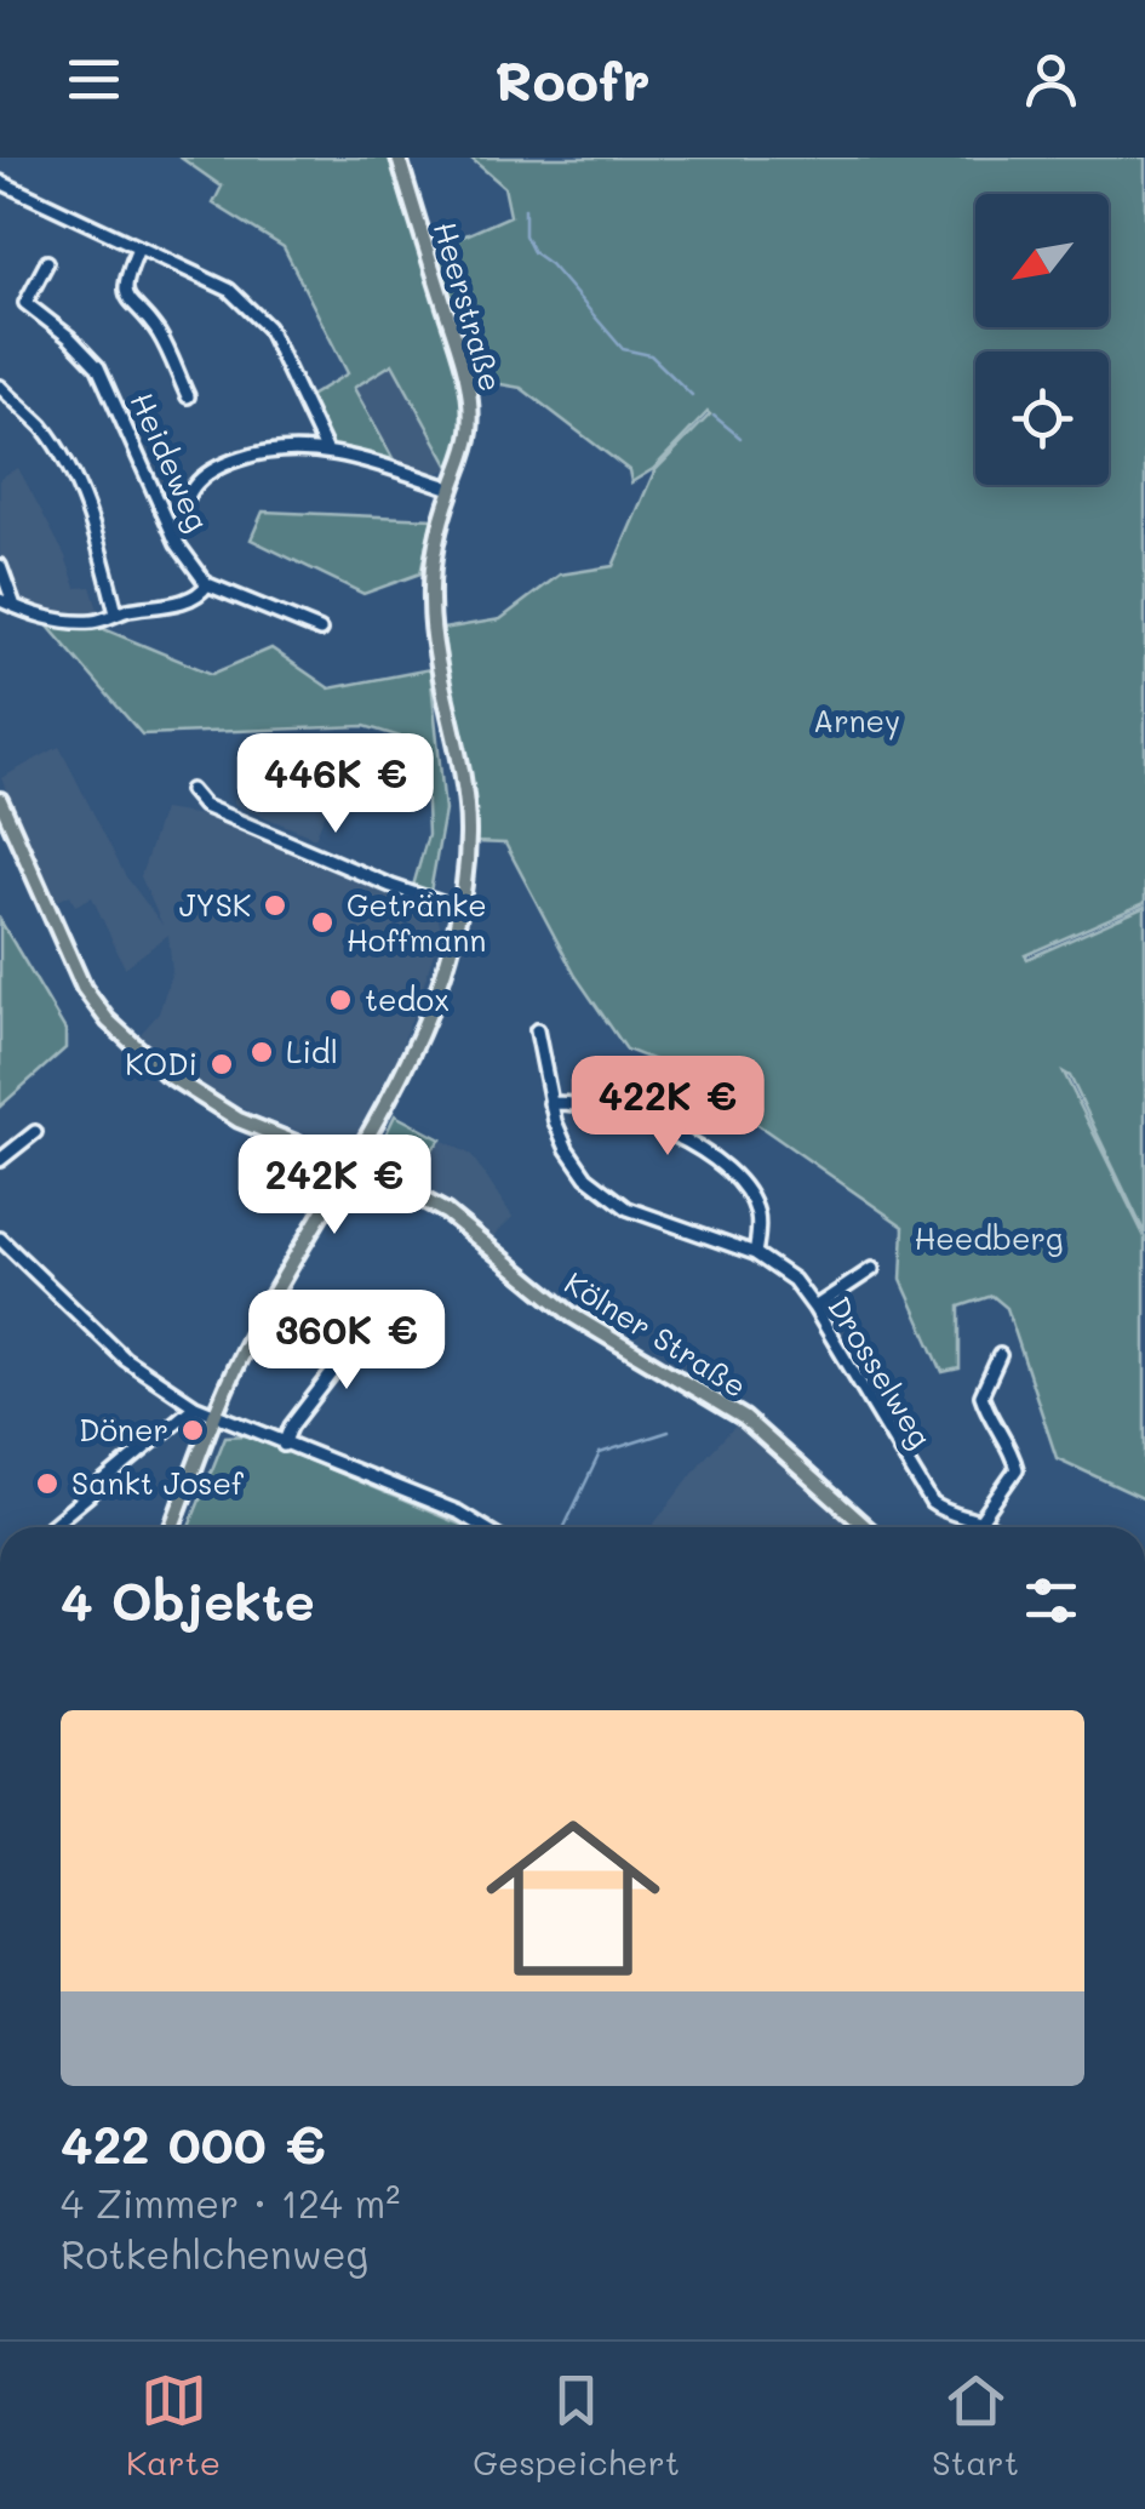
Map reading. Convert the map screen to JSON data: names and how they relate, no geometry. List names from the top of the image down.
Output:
{
  "streets": {
    "main road": ["Heerstraße", "Kölner Straße"],
    "street": ["Heideweg", "Drosselweg"]
  },
  "crossings": [
    ["Heerstraße", "Kölner Straße"]
  ],
  "parks": ["Arney", "Heedberg"],
  "places": [
    "JYSK",
    "Getränke Hoffmann",
    "tedox",
    "Lidl",
    "KODi",
    "Döner",
    "Sankt Josef"
  ],
  "north": "bottom left",
  "page": {
    "header": "Roofr",
    "price": [
      "446K €",
      "422K €",
      "242K €",
      "360K €"
    ],
    "heading": "4 Objekte",
    "list": [
      {
        "name": "422 000 €",
        "note": "4 Zimmer · 124 m² · Rotkehlchenweg"
      }
    ],
    "tabs": ["Karte", "Gespeichert", "Start"]
  }
}
